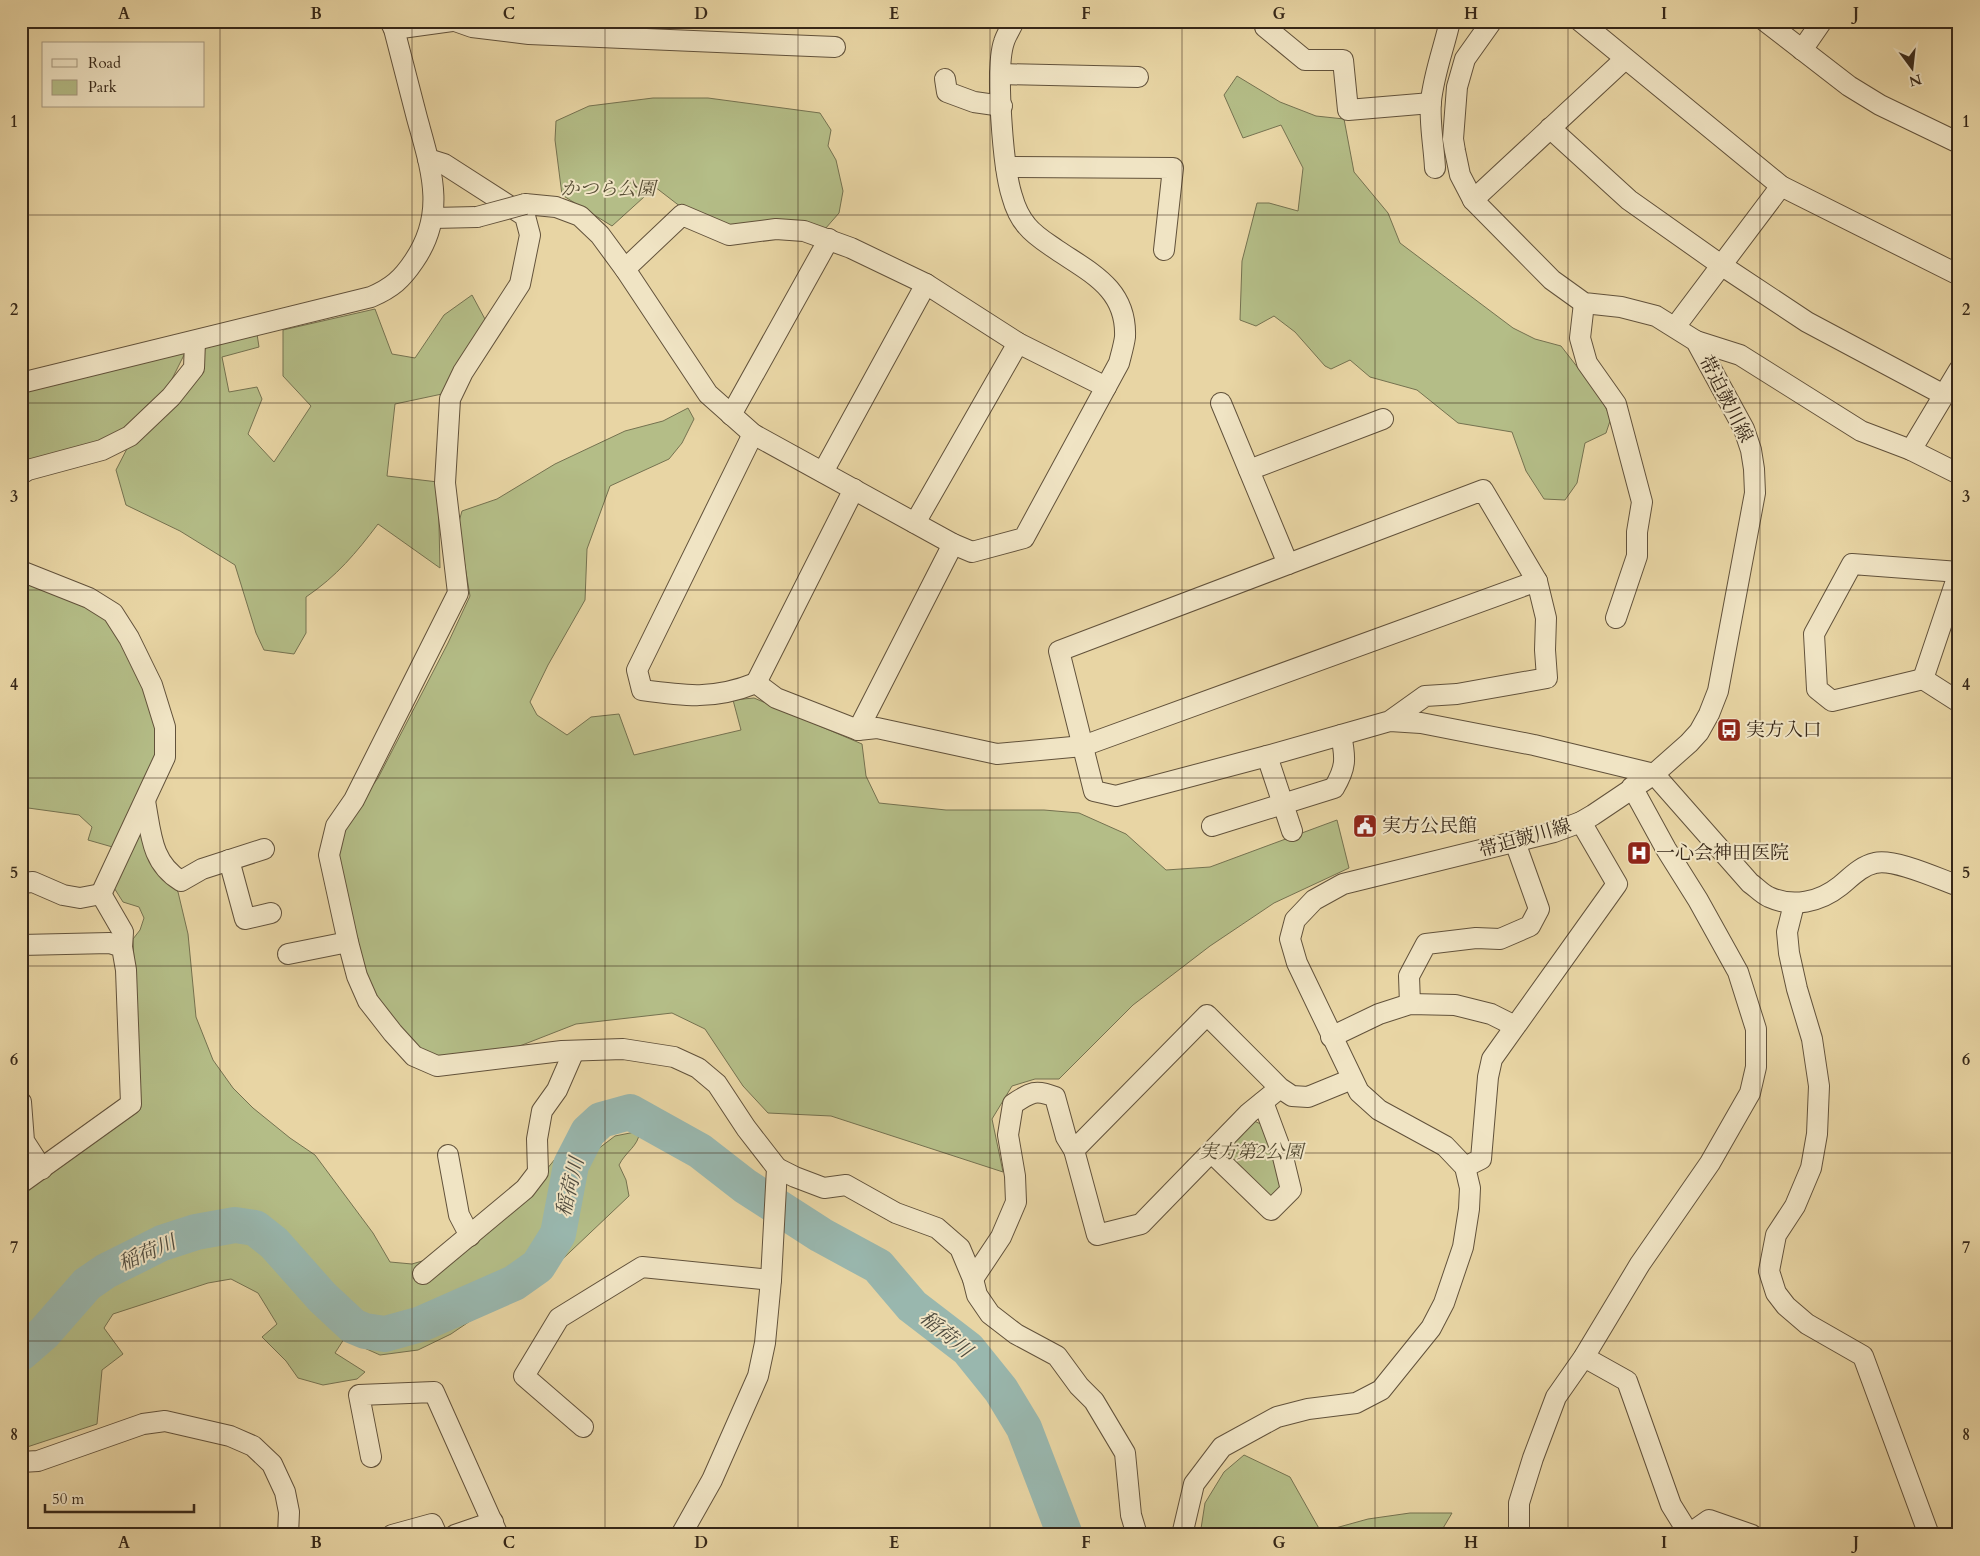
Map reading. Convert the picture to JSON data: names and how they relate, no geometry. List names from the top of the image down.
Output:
{
  "streets": {
    "street": ["帯迫皷川線"]
  },
  "water": ["稲荷川"],
  "parks": ["かつら公園", "実方第2公園"],
  "places": {
    "bus stop": ["実方入口"],
    "public building": ["実方公民館"],
    "hospital": ["一心会神田医院"]
  },
  "legend": ["Road", "Park"],
  "scale_bar": "50 m",
  "north": "bottom",
  "grid": {
    "columns": [
      "A",
      "B",
      "C",
      "D",
      "E",
      "F",
      "G",
      "H",
      "I",
      "J"
    ],
    "rows": [
      "1",
      "2",
      "3",
      "4",
      "5",
      "6",
      "7",
      "8"
    ]
  }
}
